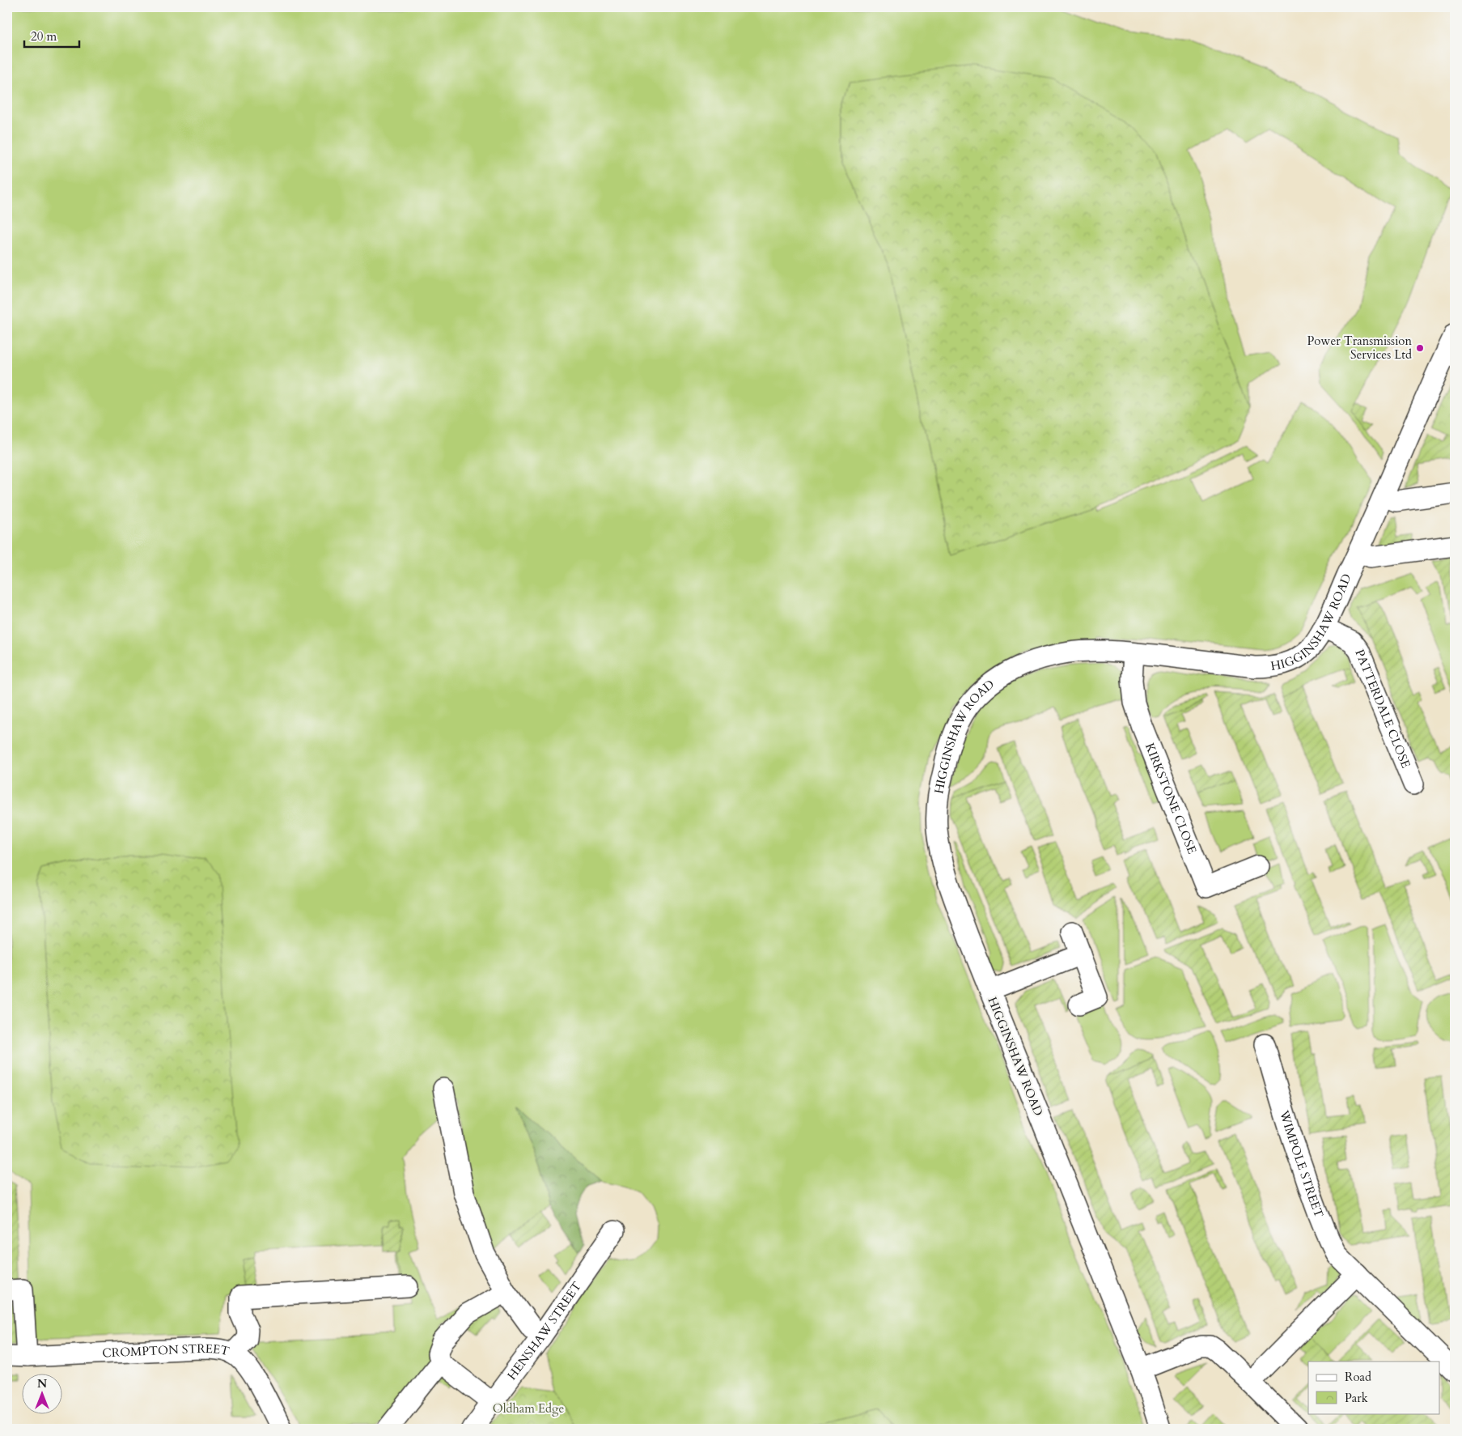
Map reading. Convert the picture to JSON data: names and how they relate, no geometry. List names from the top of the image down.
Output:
{
  "streets": {
    "street": [
      "HIGGINSHAW ROAD",
      "PATTERDALE CLOSE",
      "KIRKSTONE CLOSE",
      "WIMPOLE STREET",
      "HENSHAW STREET",
      "CROMPTON STREET"
    ]
  },
  "crossings": [
    ["HIGGINSHAW ROAD", "PATTERDALE CLOSE"],
    ["HIGGINSHAW ROAD", "KIRKSTONE CLOSE"]
  ],
  "parks": ["Oldham Edge"],
  "places": ["Power Transmission Services Ltd"],
  "legend": ["Road", "Park"],
  "scale_bar": "20 m",
  "north": "top"
}
